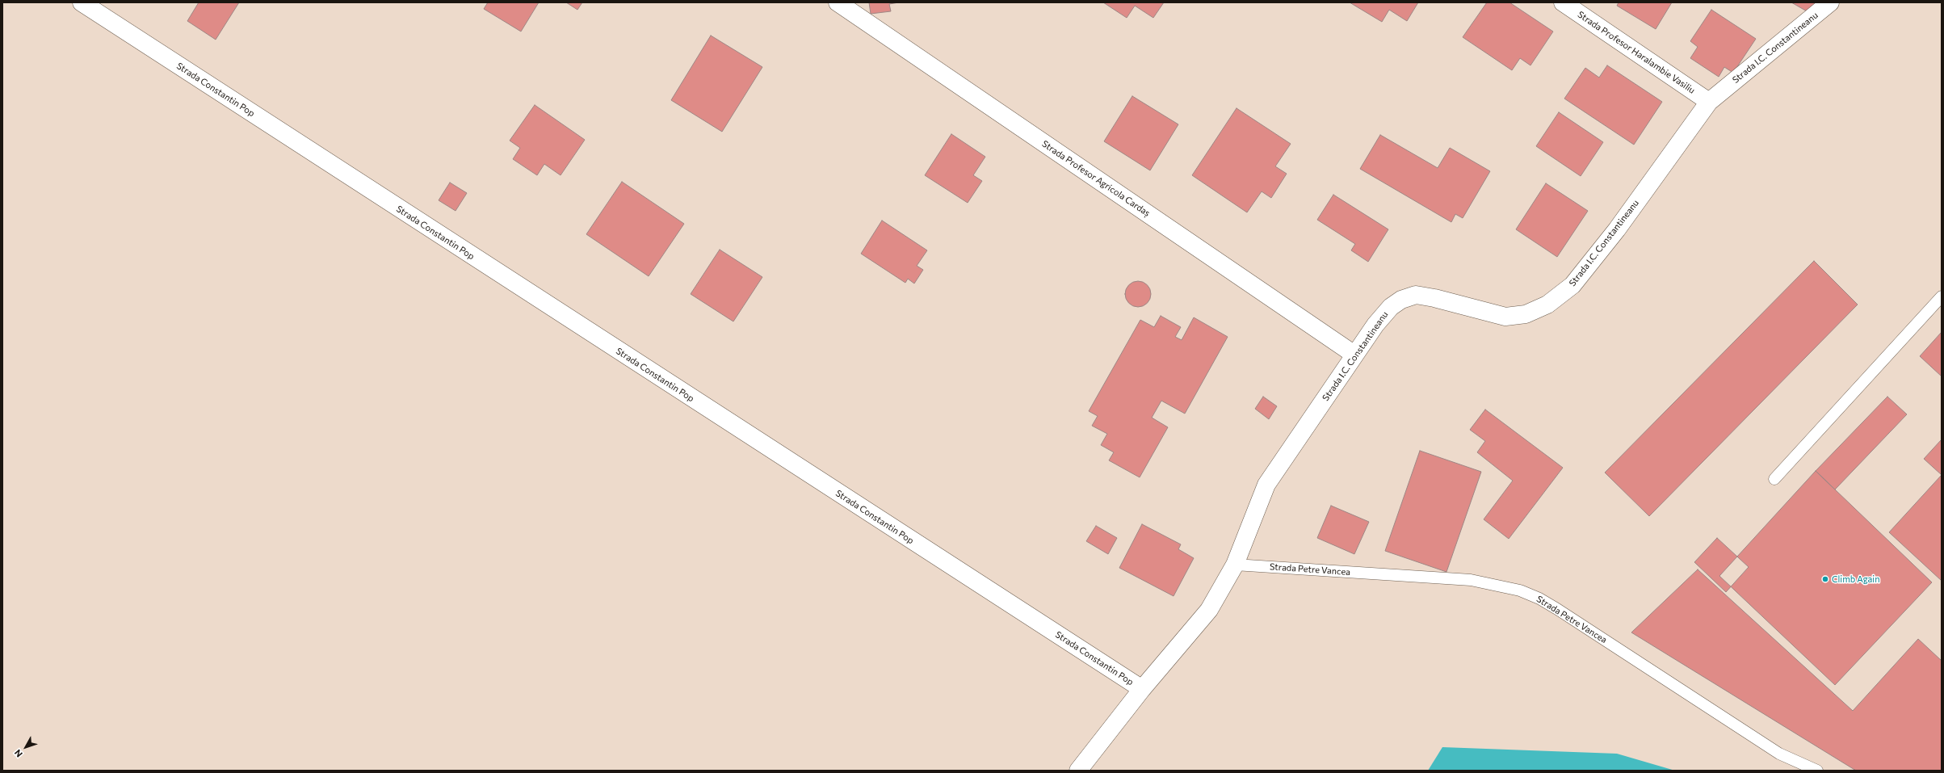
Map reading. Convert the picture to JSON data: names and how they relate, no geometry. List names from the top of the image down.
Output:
{
  "streets": {
    "street": [
      "Strada I.C. Constantineanu",
      "Strada Profesor Haralambie Vasiliu",
      "Strada Constantin Pop",
      "Strada Profesor Agricola Cardaș"
    ],
    "lane": ["Strada Petre Vancea"]
  },
  "crossings": [
    ["Strada I.C. Constantineanu", "Strada Profesor Haralambie Vasiliu"],
    ["Strada I.C. Constantineanu", "Strada Constantin Pop"],
    ["Strada I.C. Constantineanu", "Strada Profesor Agricola Cardaș"],
    ["Strada I.C. Constantineanu", "Strada Petre Vancea"]
  ],
  "places": ["Climb Again"],
  "north": "bottom left"
}
